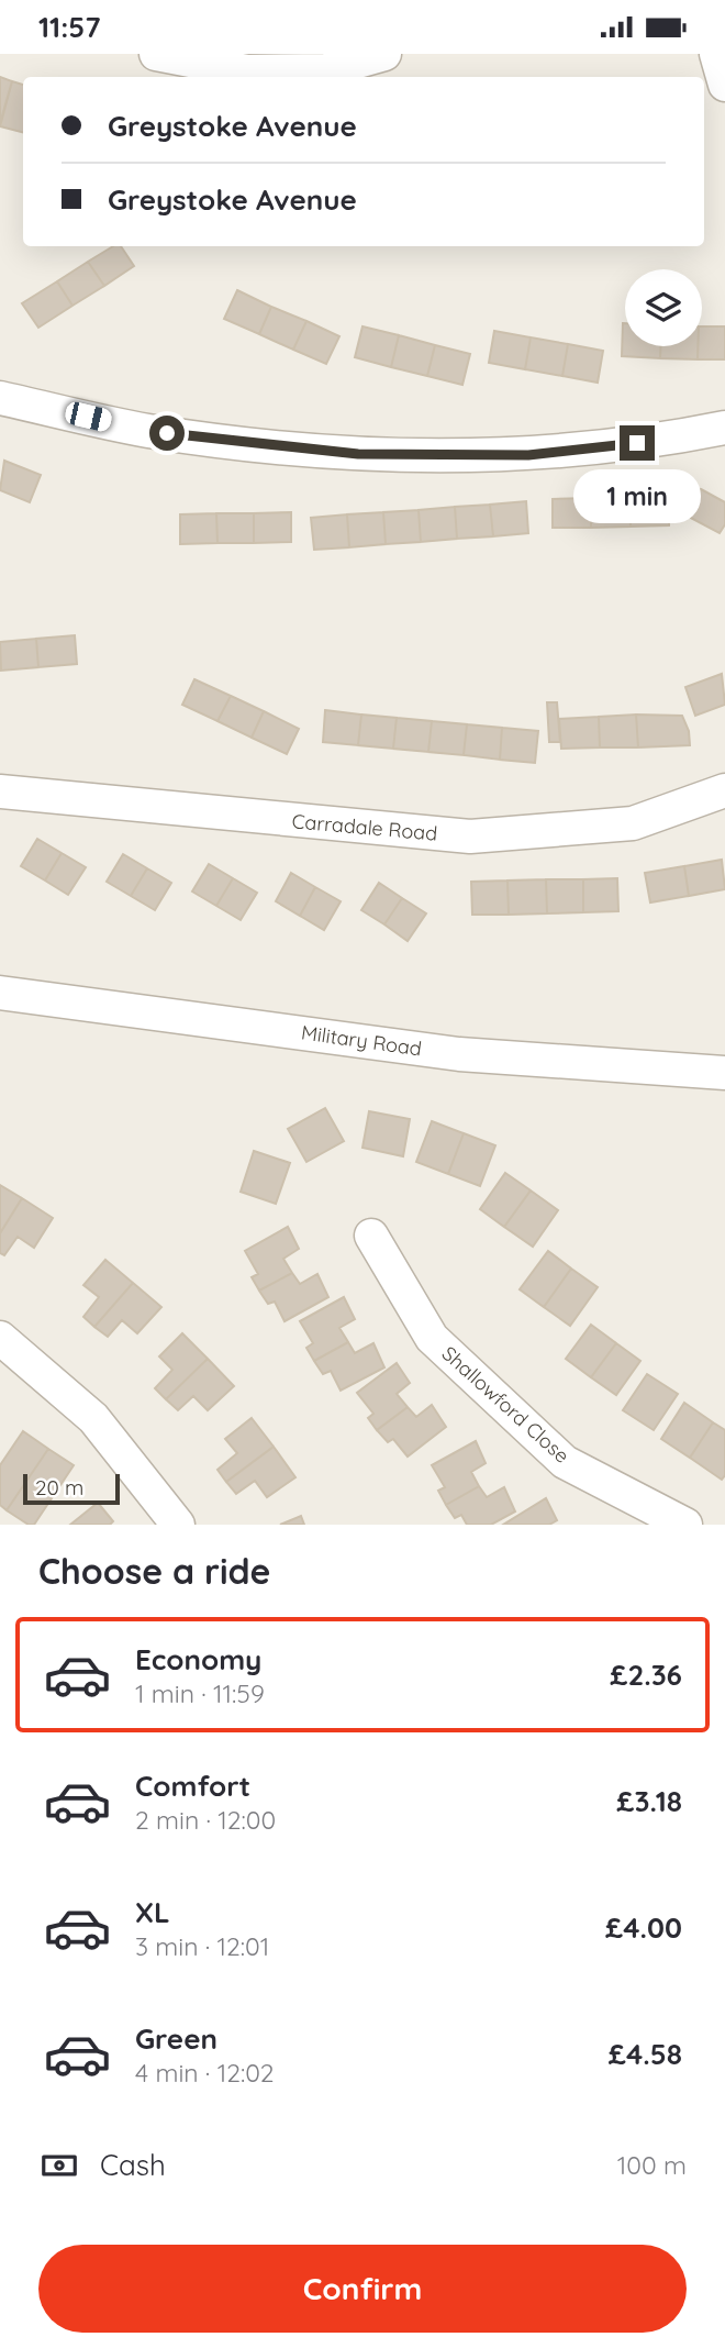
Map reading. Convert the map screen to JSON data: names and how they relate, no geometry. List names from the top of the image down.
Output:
{
  "streets": {
    "street": ["Carradale Road", "Military Road", "Shallowford Close"]
  },
  "scale_bar": "20 m",
  "page": {
    "status": "11:57",
    "banner": ["Greystoke Avenue", "Greystoke Avenue"],
    "bubble": "1 min",
    "scale": "20 m",
    "heading": "Choose a ride",
    "list": [
      {
        "name": "Economy",
        "note": "1 min · 11:59",
        "value": "£2.36"
      },
      {
        "name": "Comfort",
        "note": "2 min · 12:00",
        "value": "£3.18"
      },
      {
        "name": "XL",
        "note": "3 min · 12:01",
        "value": "£4.00"
      },
      {
        "name": "Green",
        "note": "4 min · 12:02",
        "value": "£4.58"
      }
    ],
    "pay": ["Cash", "100 m"],
    "buttons": "Confirm"
  }
}
